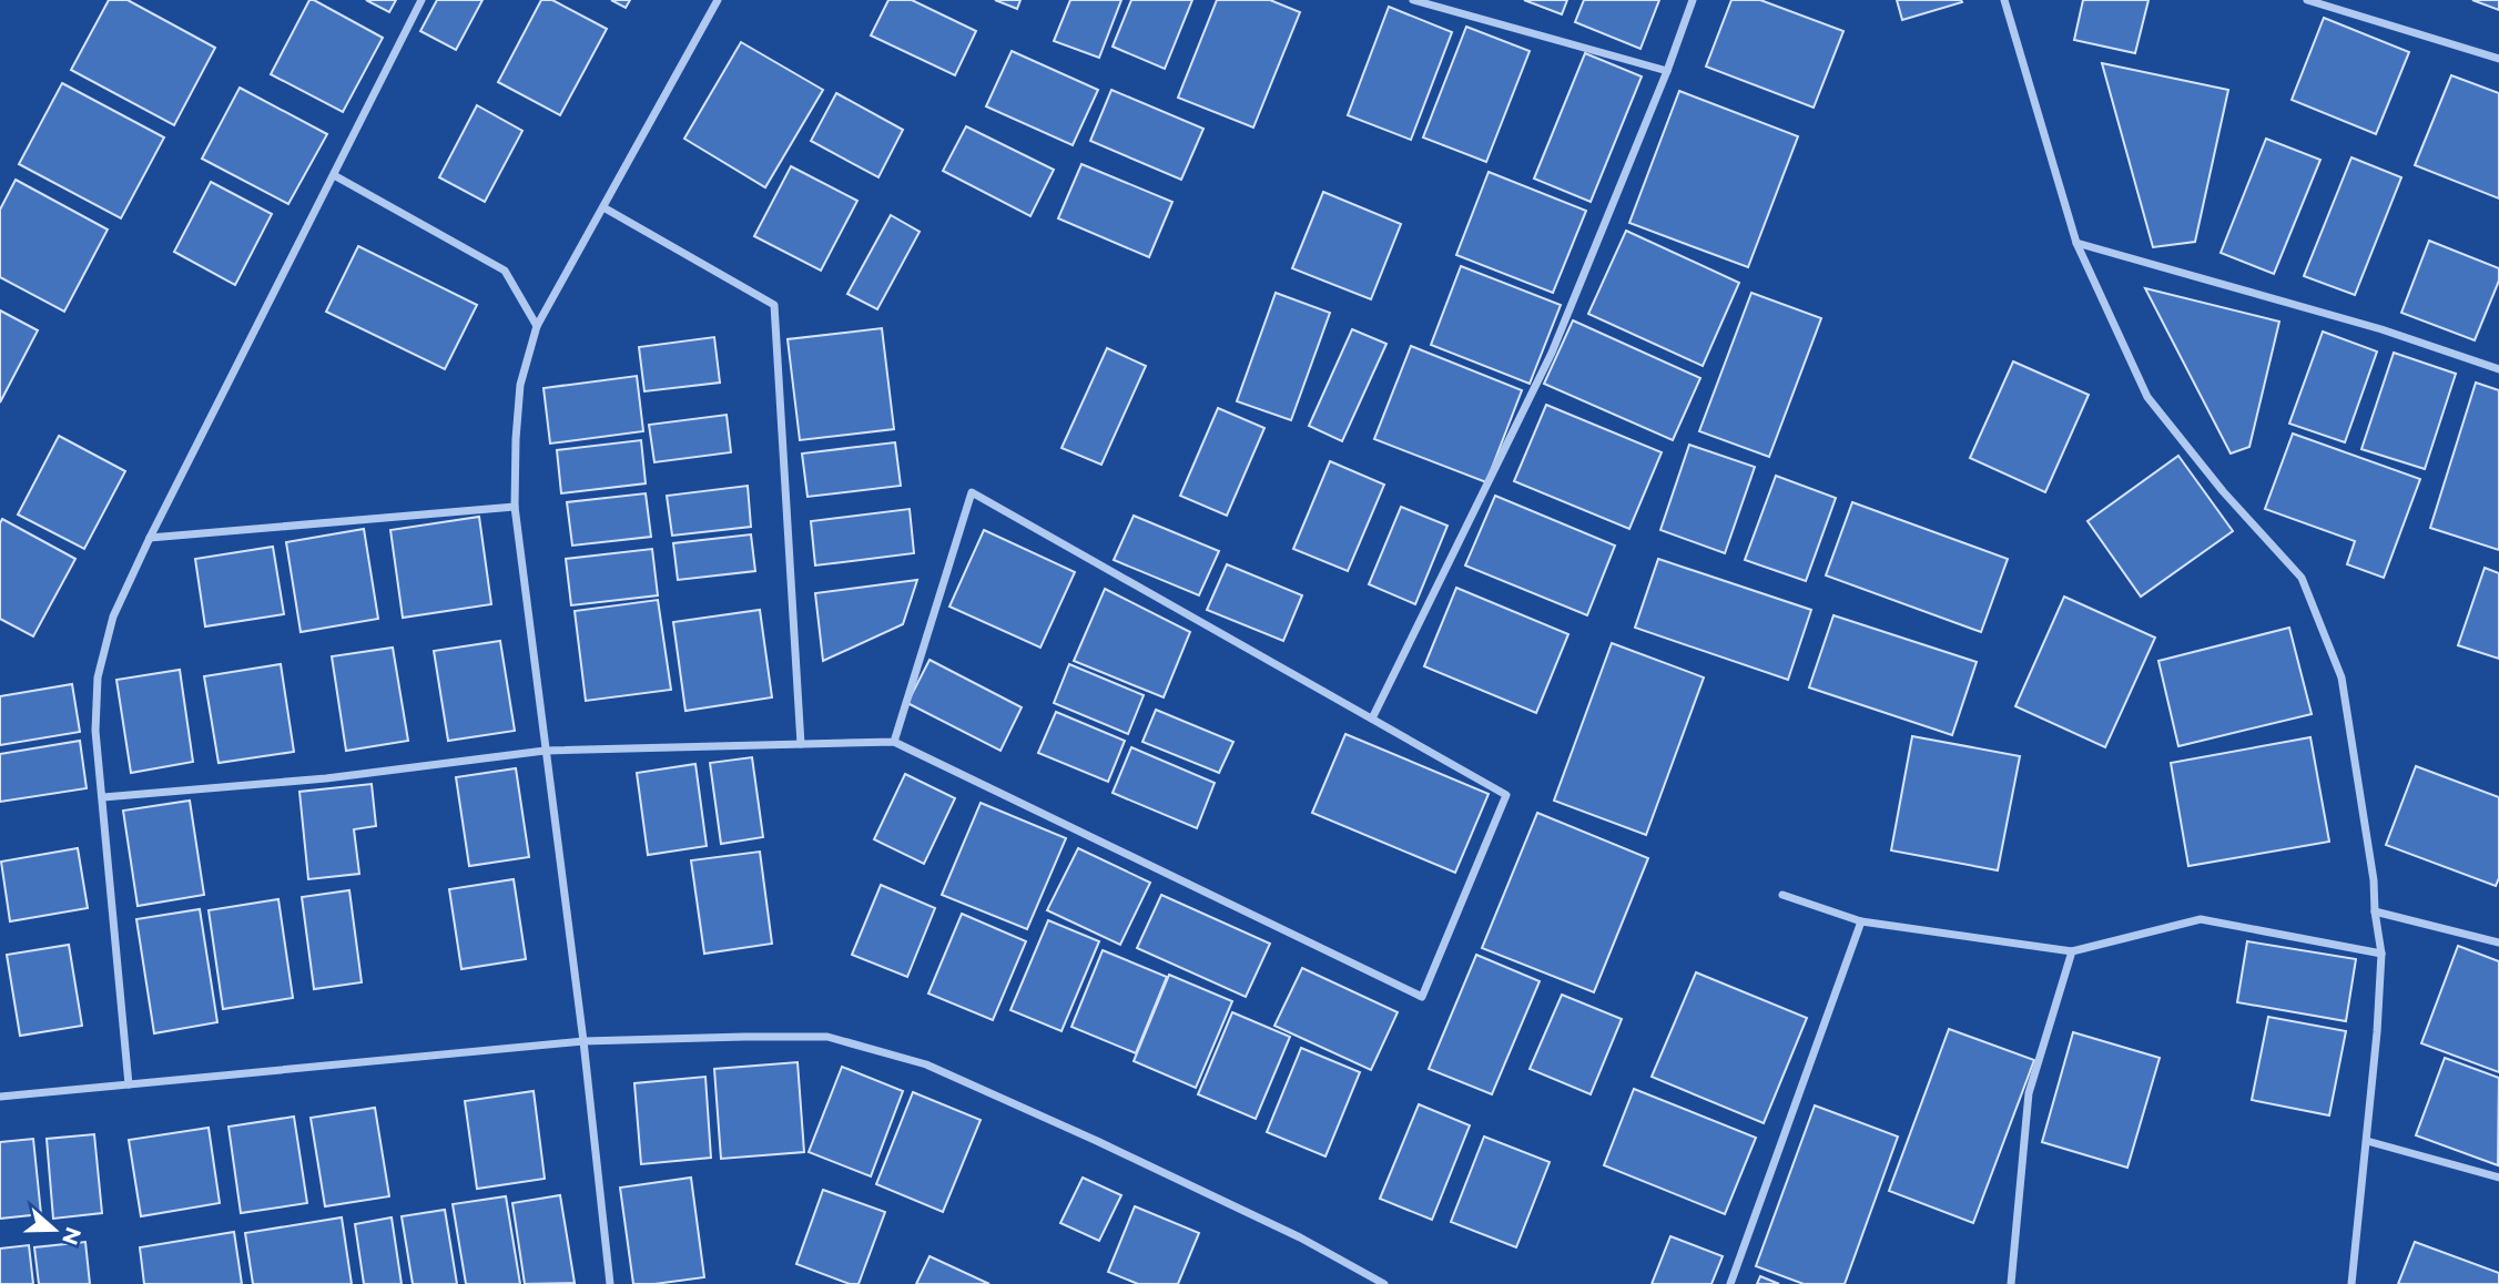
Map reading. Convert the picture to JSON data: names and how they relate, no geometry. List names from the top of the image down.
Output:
{
  "north": "right"
}
